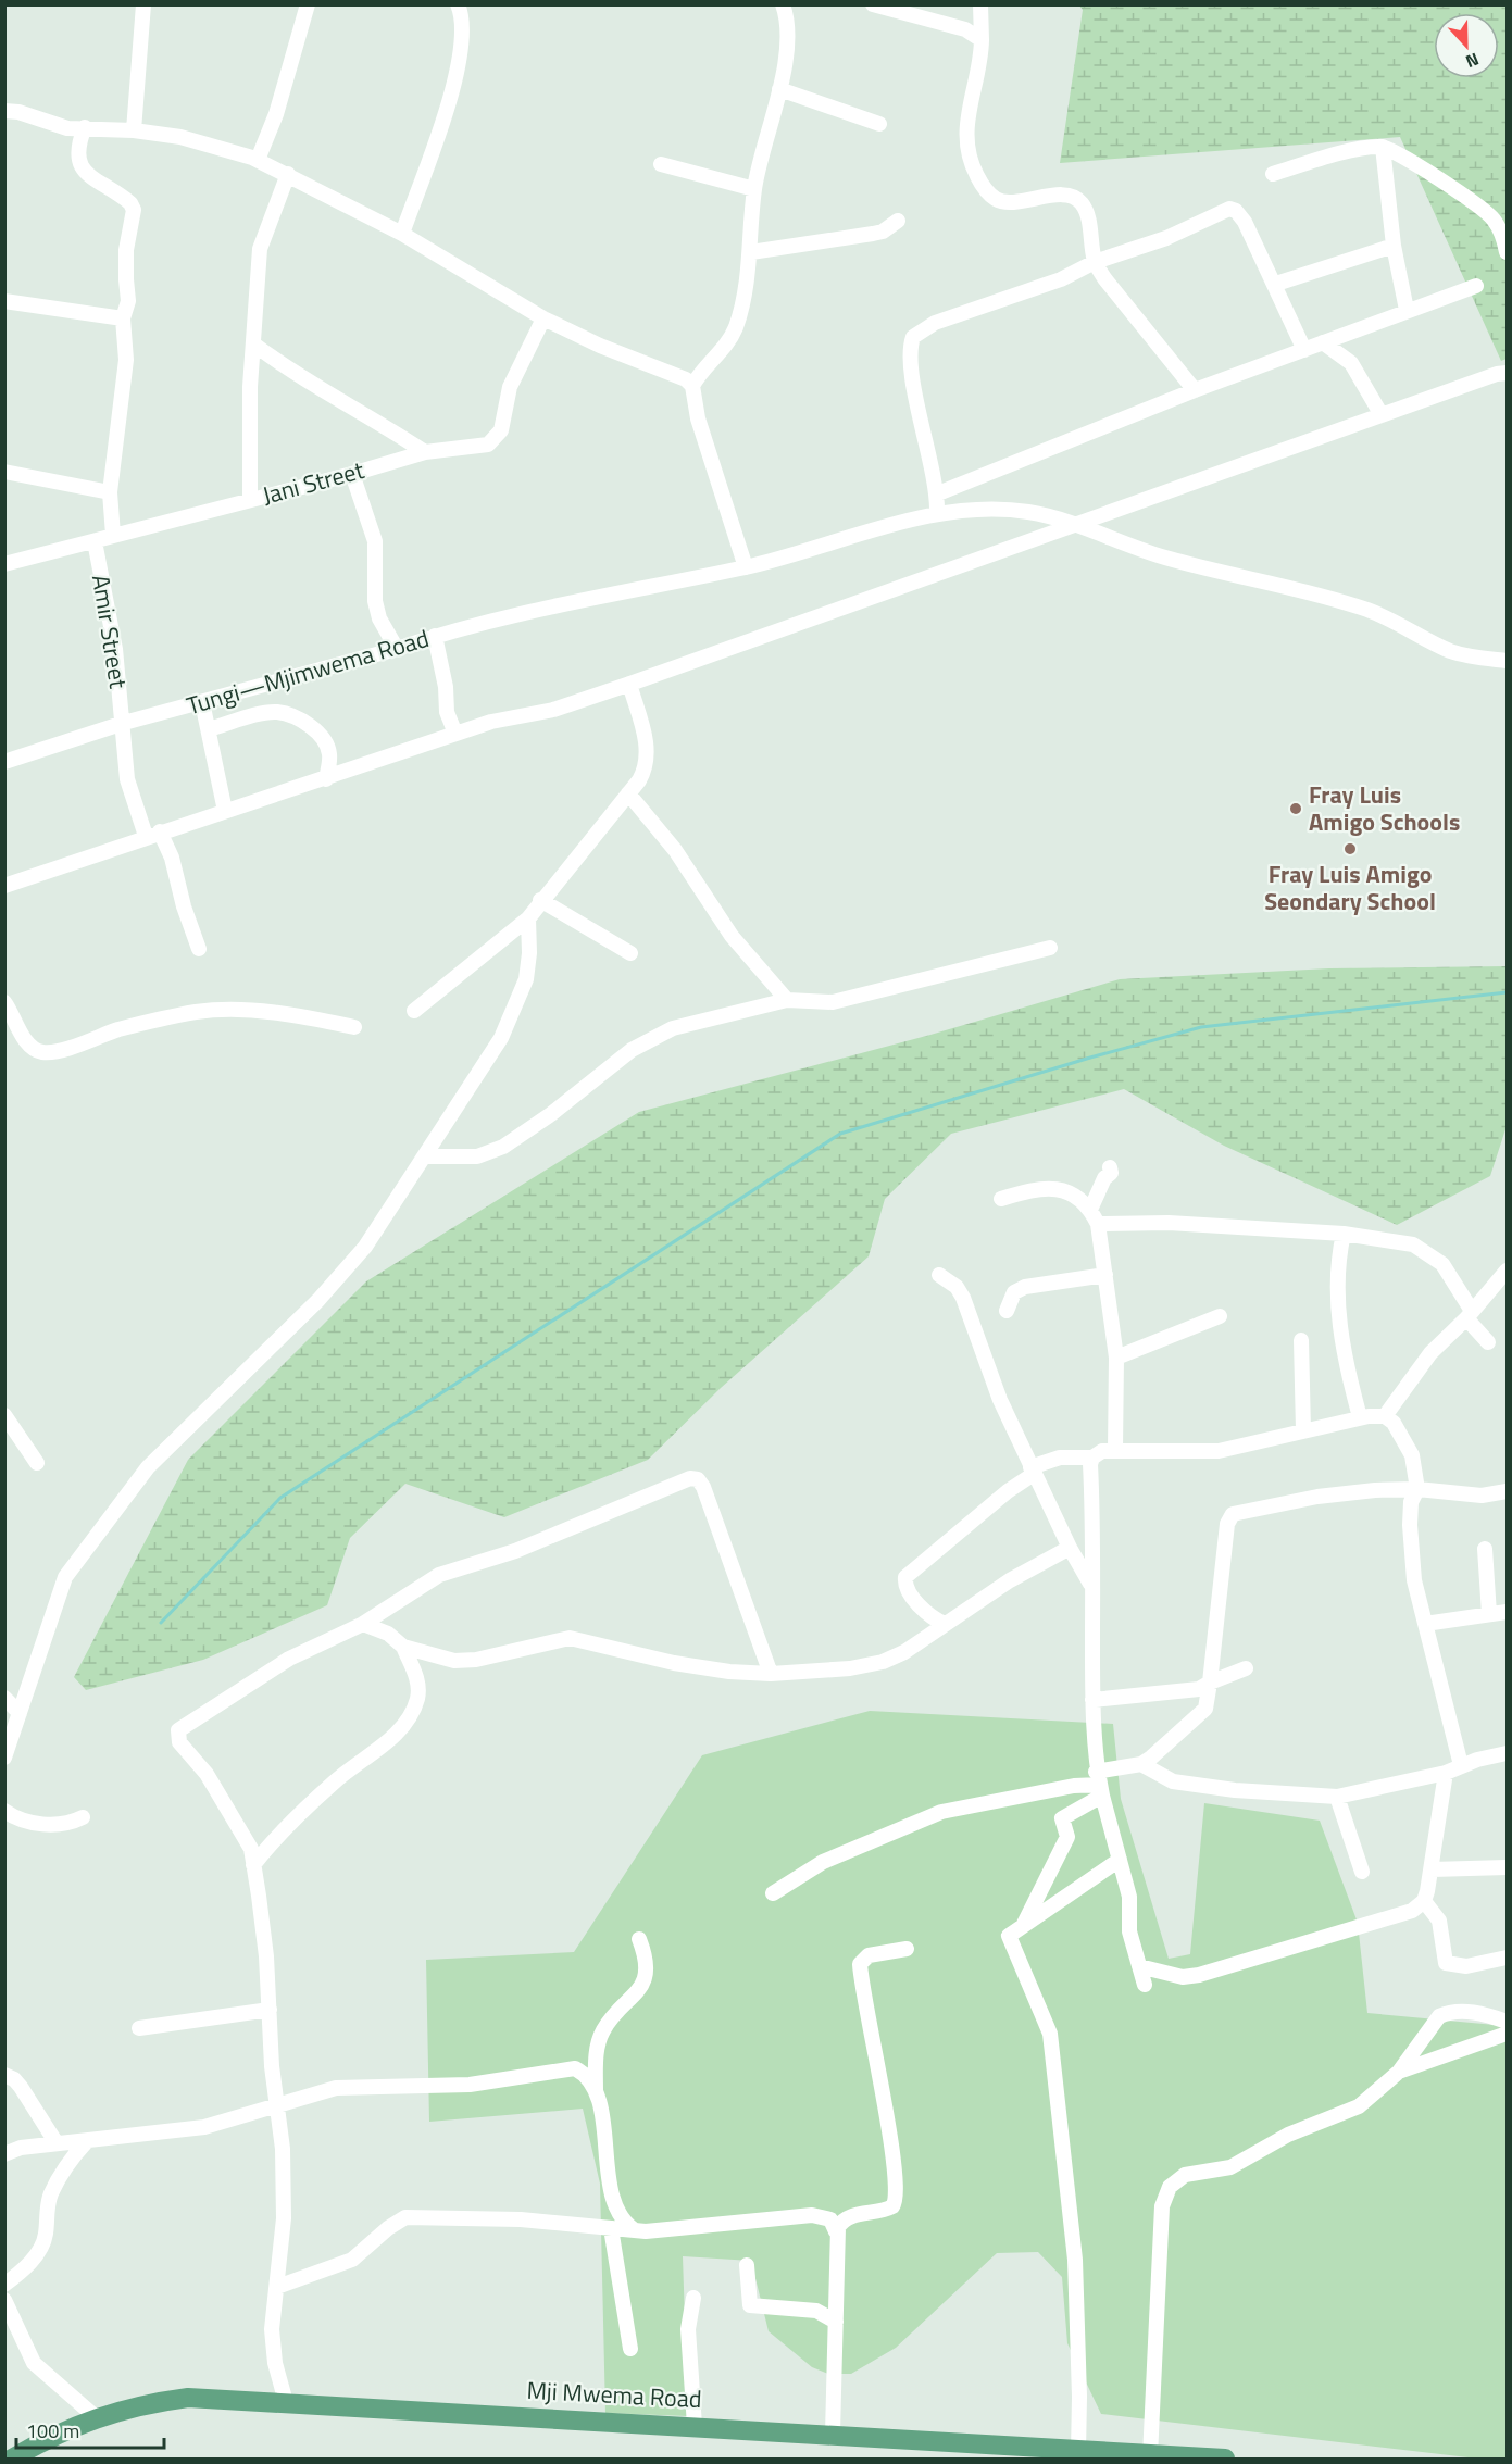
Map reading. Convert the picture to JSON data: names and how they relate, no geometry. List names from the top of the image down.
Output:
{
  "streets": {
    "main road": ["Mji Mwema Road"],
    "street": ["Jani Street", "Amir Street", "Tungi—Mjimwema Road"]
  },
  "crossings": [
    ["Jani Street", "Amir Street"],
    ["Amir Street", "Tungi—Mjimwema Road"]
  ],
  "places": ["Fray Luis Amigo Schools", "Fray Luis Amigo Seondary School"],
  "scale_bar": "100 m",
  "north": "bottom"
}
